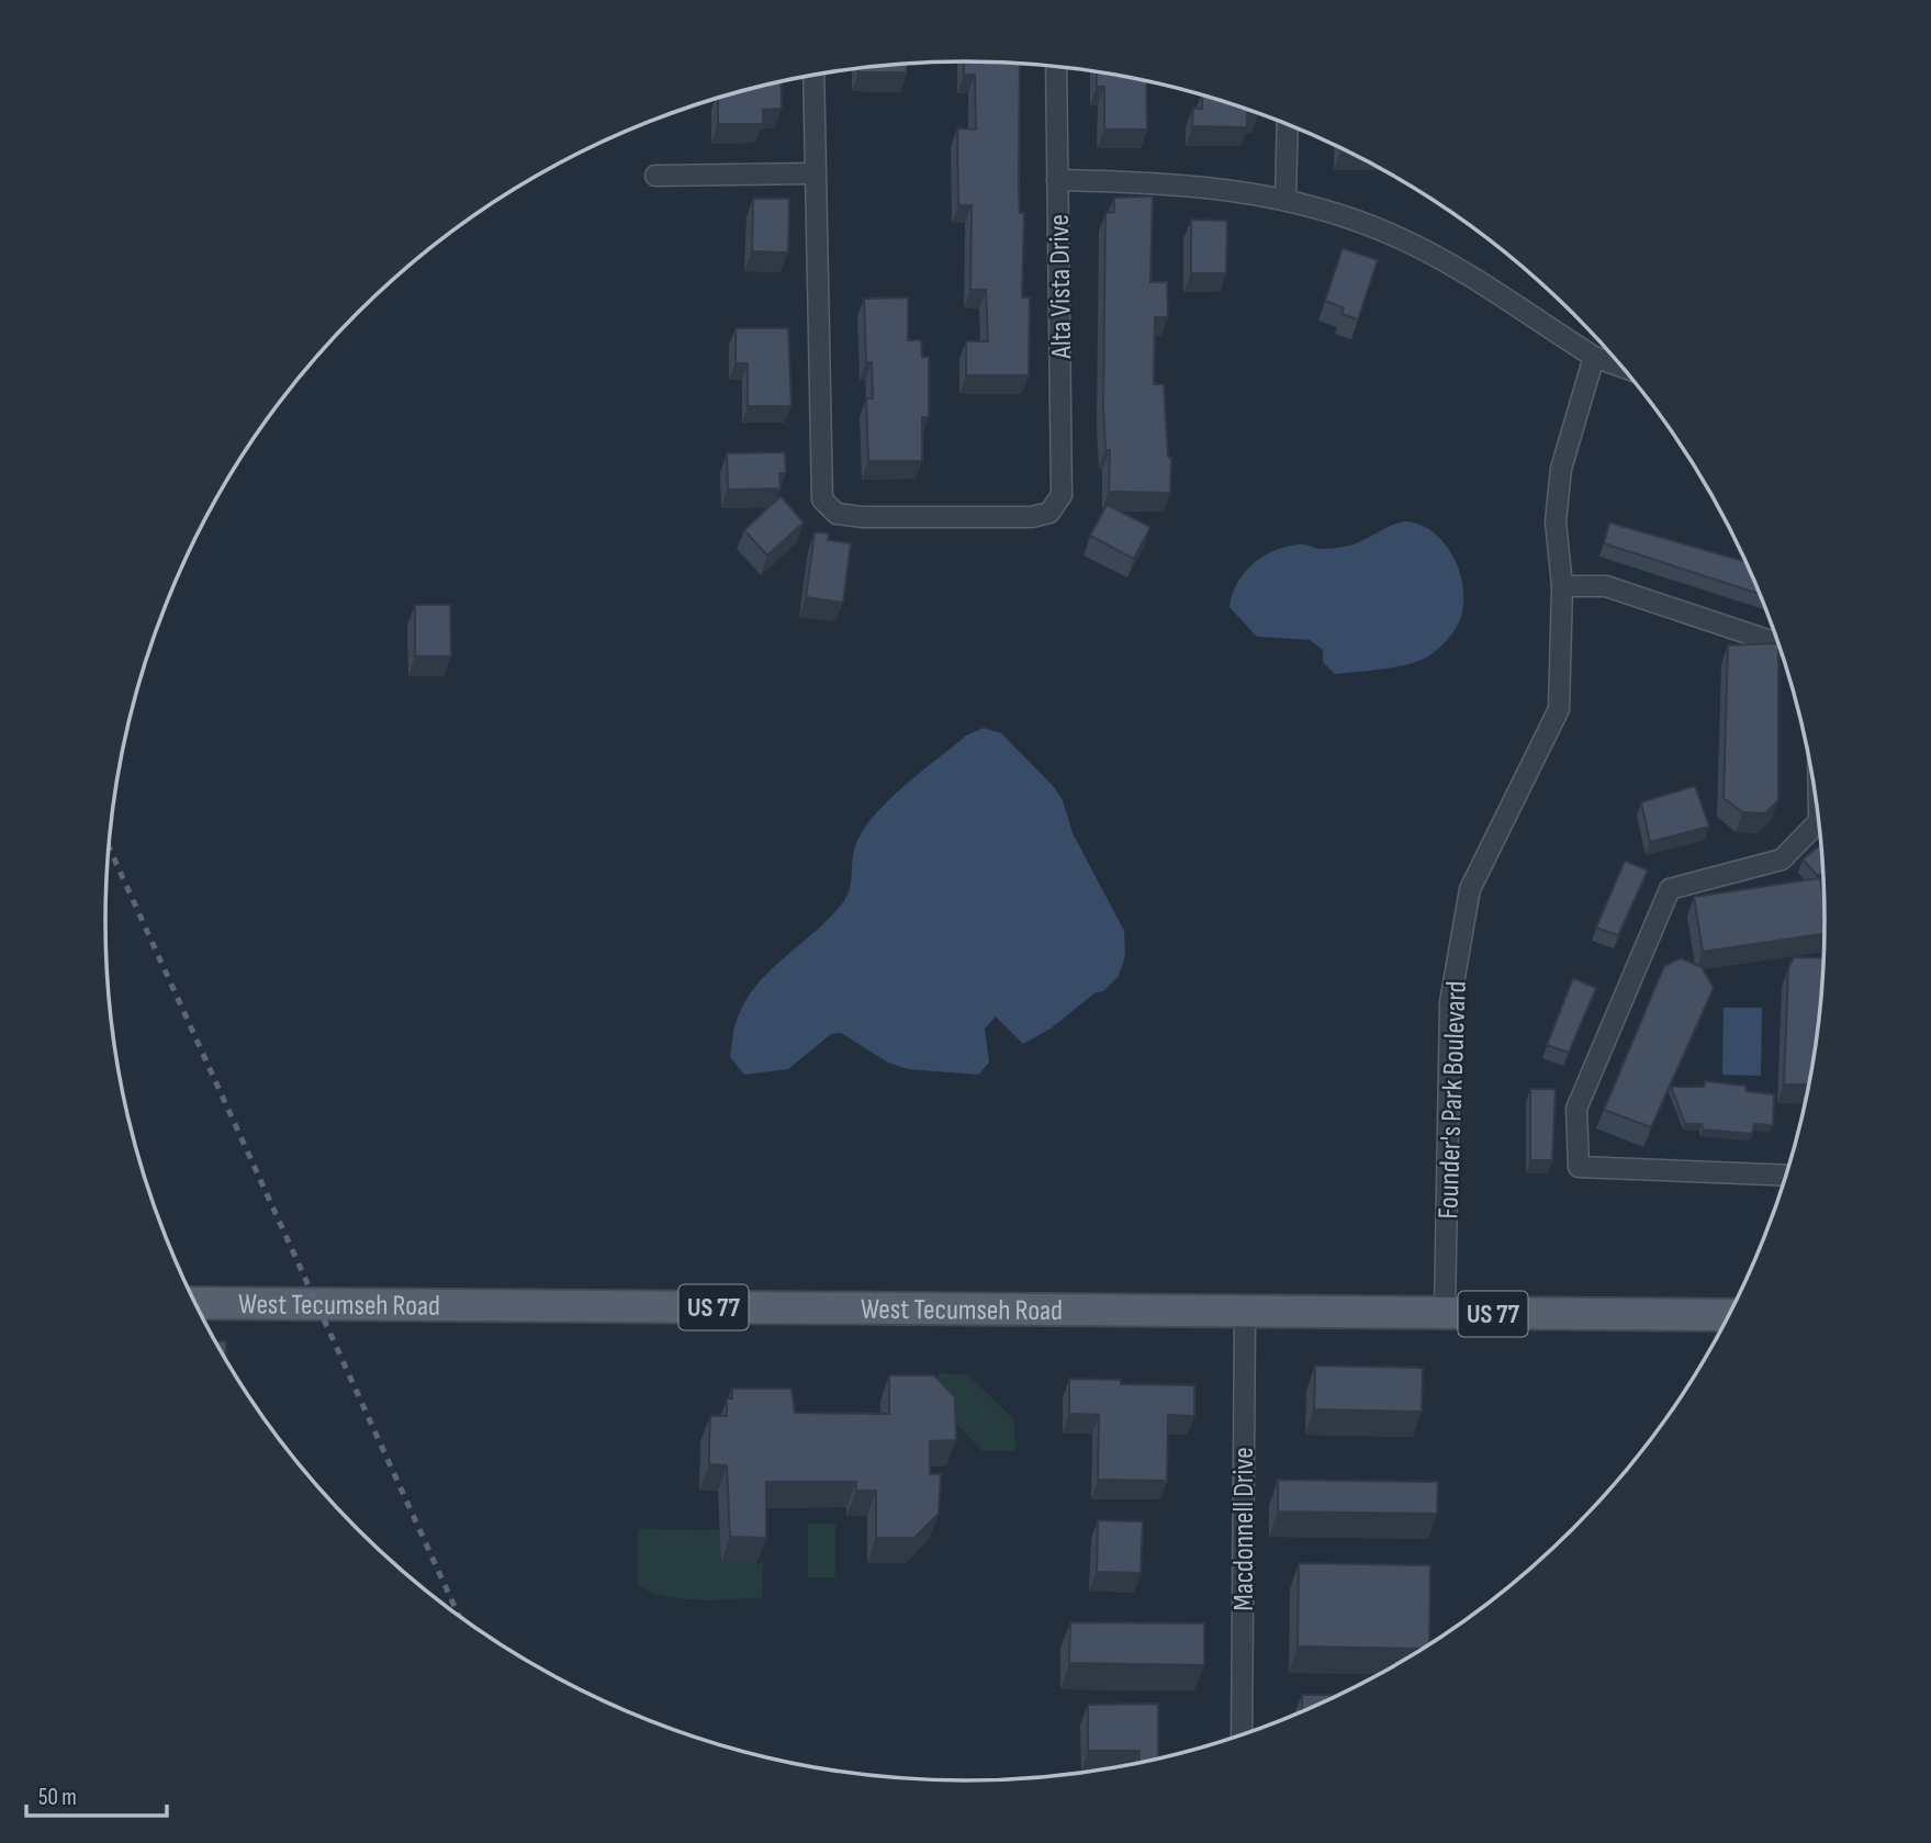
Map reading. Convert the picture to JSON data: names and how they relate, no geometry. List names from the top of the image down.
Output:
{
  "streets": {
    "main road": ["West Tecumseh Road", "US 77"],
    "street": ["Alta Vista Drive", "Founder's Park Boulevard", "Macdonnell Drive"]
  },
  "crossings": [
    ["Founder's Park Boulevard", "West Tecumseh Road"],
    ["West Tecumseh Road", "Macdonnell Drive"]
  ],
  "scale_bar": "50 m"
}
